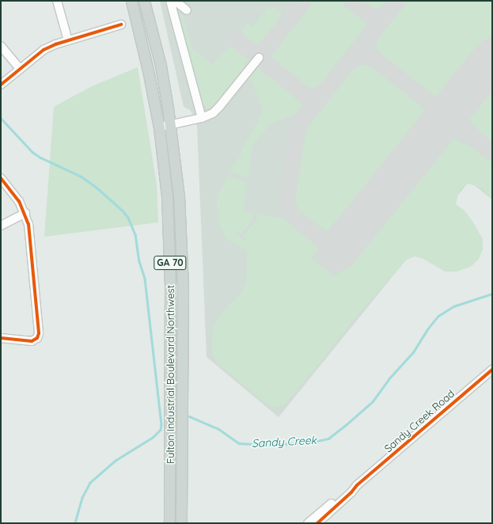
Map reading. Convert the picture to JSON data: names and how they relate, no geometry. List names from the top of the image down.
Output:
{
  "streets": {
    "main road": ["GA 70", "Fulton Industrial Boulevard Northwest"],
    "street": ["Sandy Creek Road"]
  },
  "water": ["Sandy Creek"]
}
